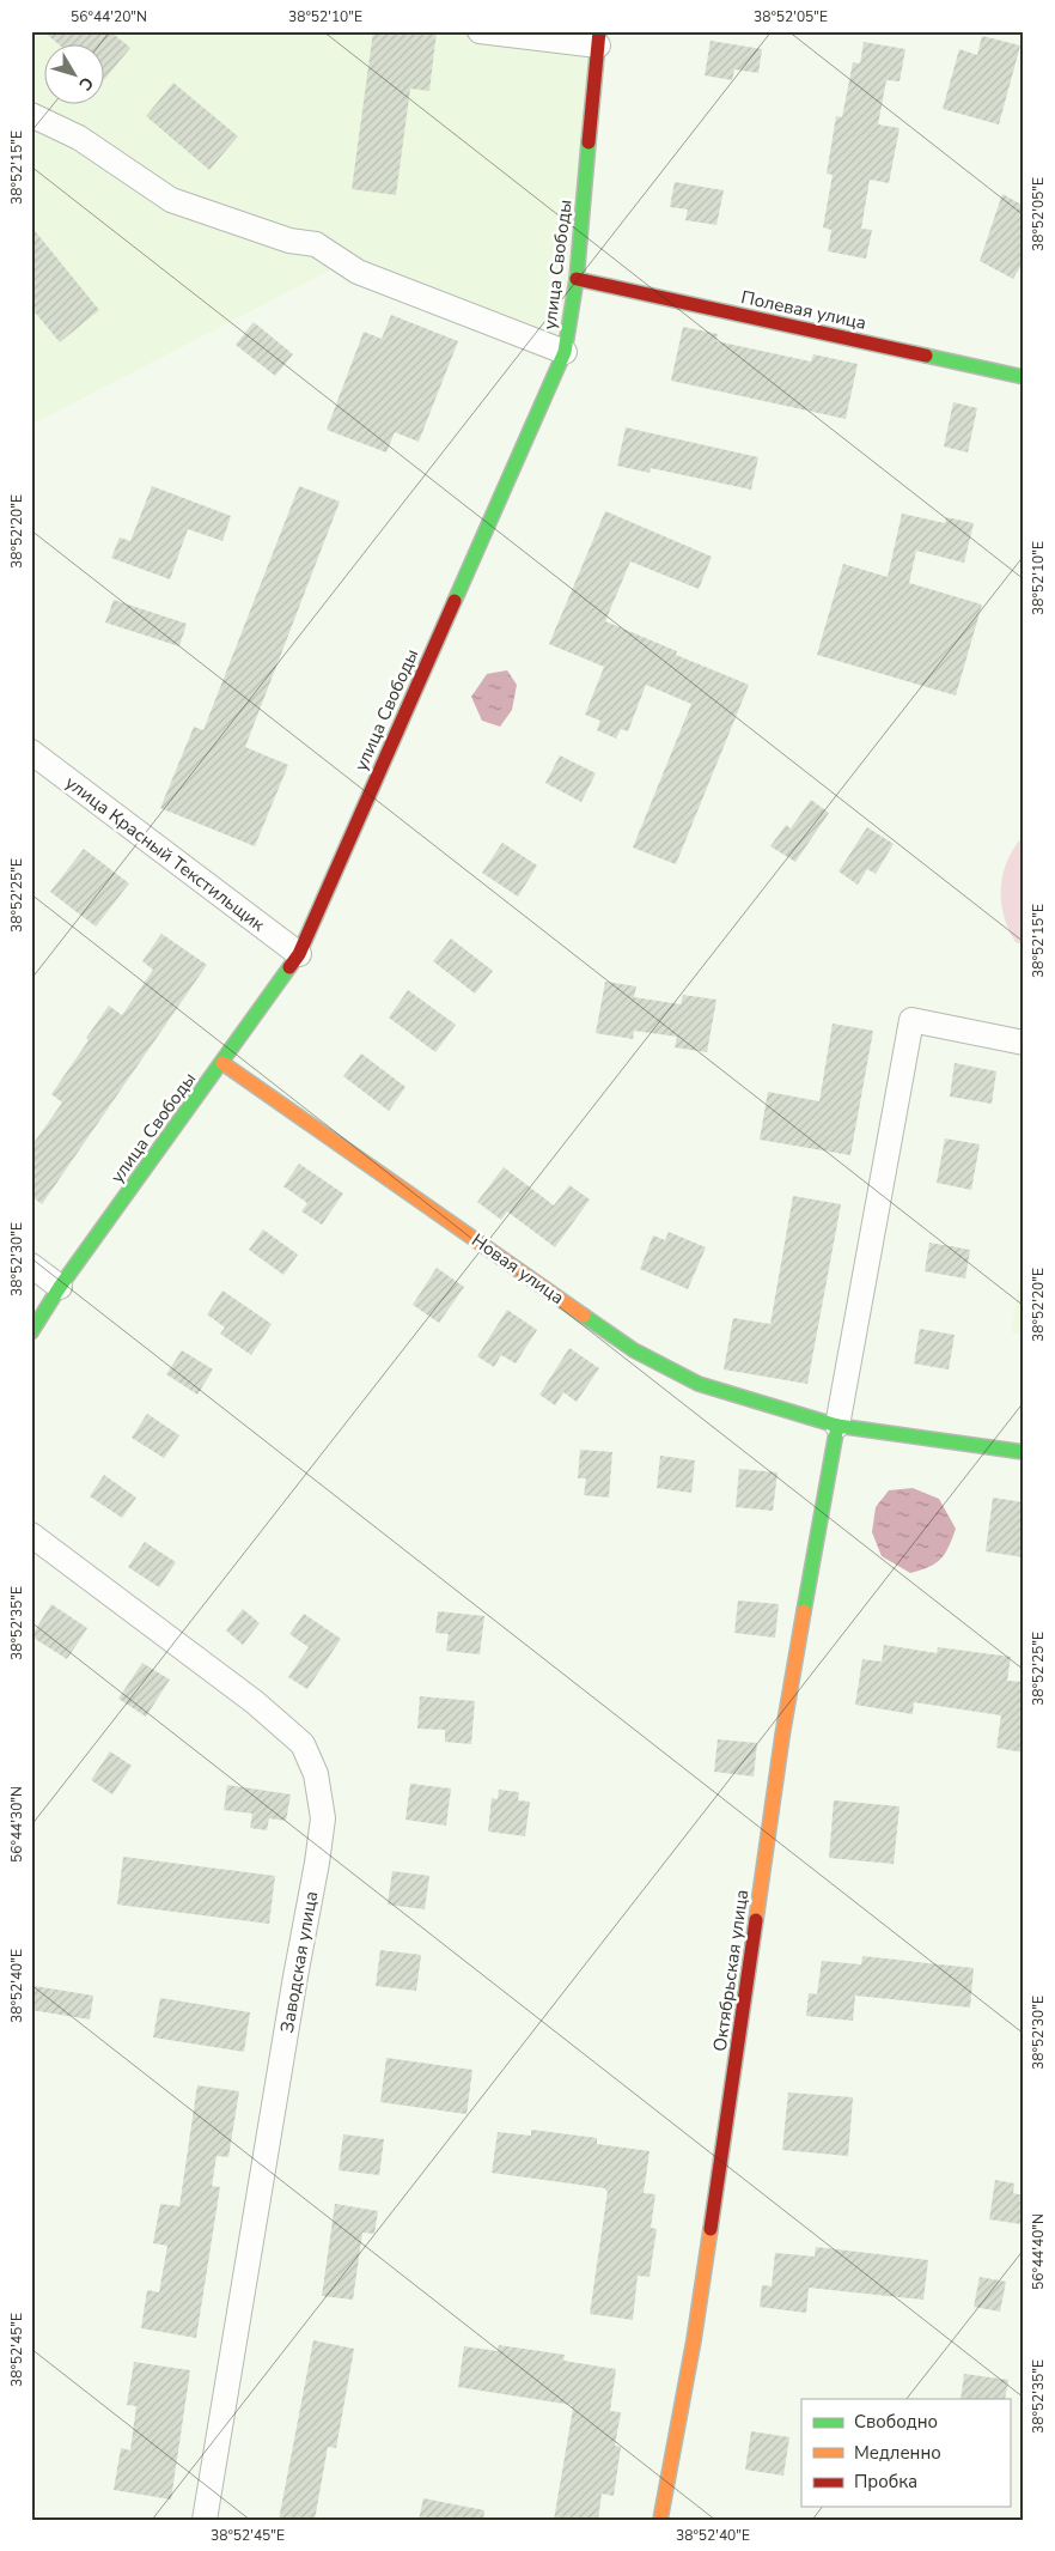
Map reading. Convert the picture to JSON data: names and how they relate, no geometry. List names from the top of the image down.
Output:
{
  "streets": {
    "street": [
      "улица Свободы",
      "Полевая улица",
      "улица Красный Текстильщик",
      "Новая улица",
      "Заводская улица",
      "Октябрьская улица"
    ]
  },
  "crossings": [
    ["улица Свободы", "Полевая улица"],
    ["улица Свободы", "улица Красный Текстильщик"],
    ["улица Свободы", "Новая улица"],
    ["Новая улица", "Октябрьская улица"]
  ],
  "legend": ["Свободно", "Медленно", "Пробка"],
  "north": "bottom right",
  "coordinates": [
    "56°44'20\"N",
    "38°52'10\"E",
    "38°52'05\"E",
    "38°52'15\"E",
    "38°52'20\"E",
    "38°52'25\"E",
    "38°52'30\"E",
    "38°52'35\"E",
    "56°44'30\"N",
    "38°52'40\"E",
    "56°44'40\"N",
    "38°52'45\"E"
  ]
}
